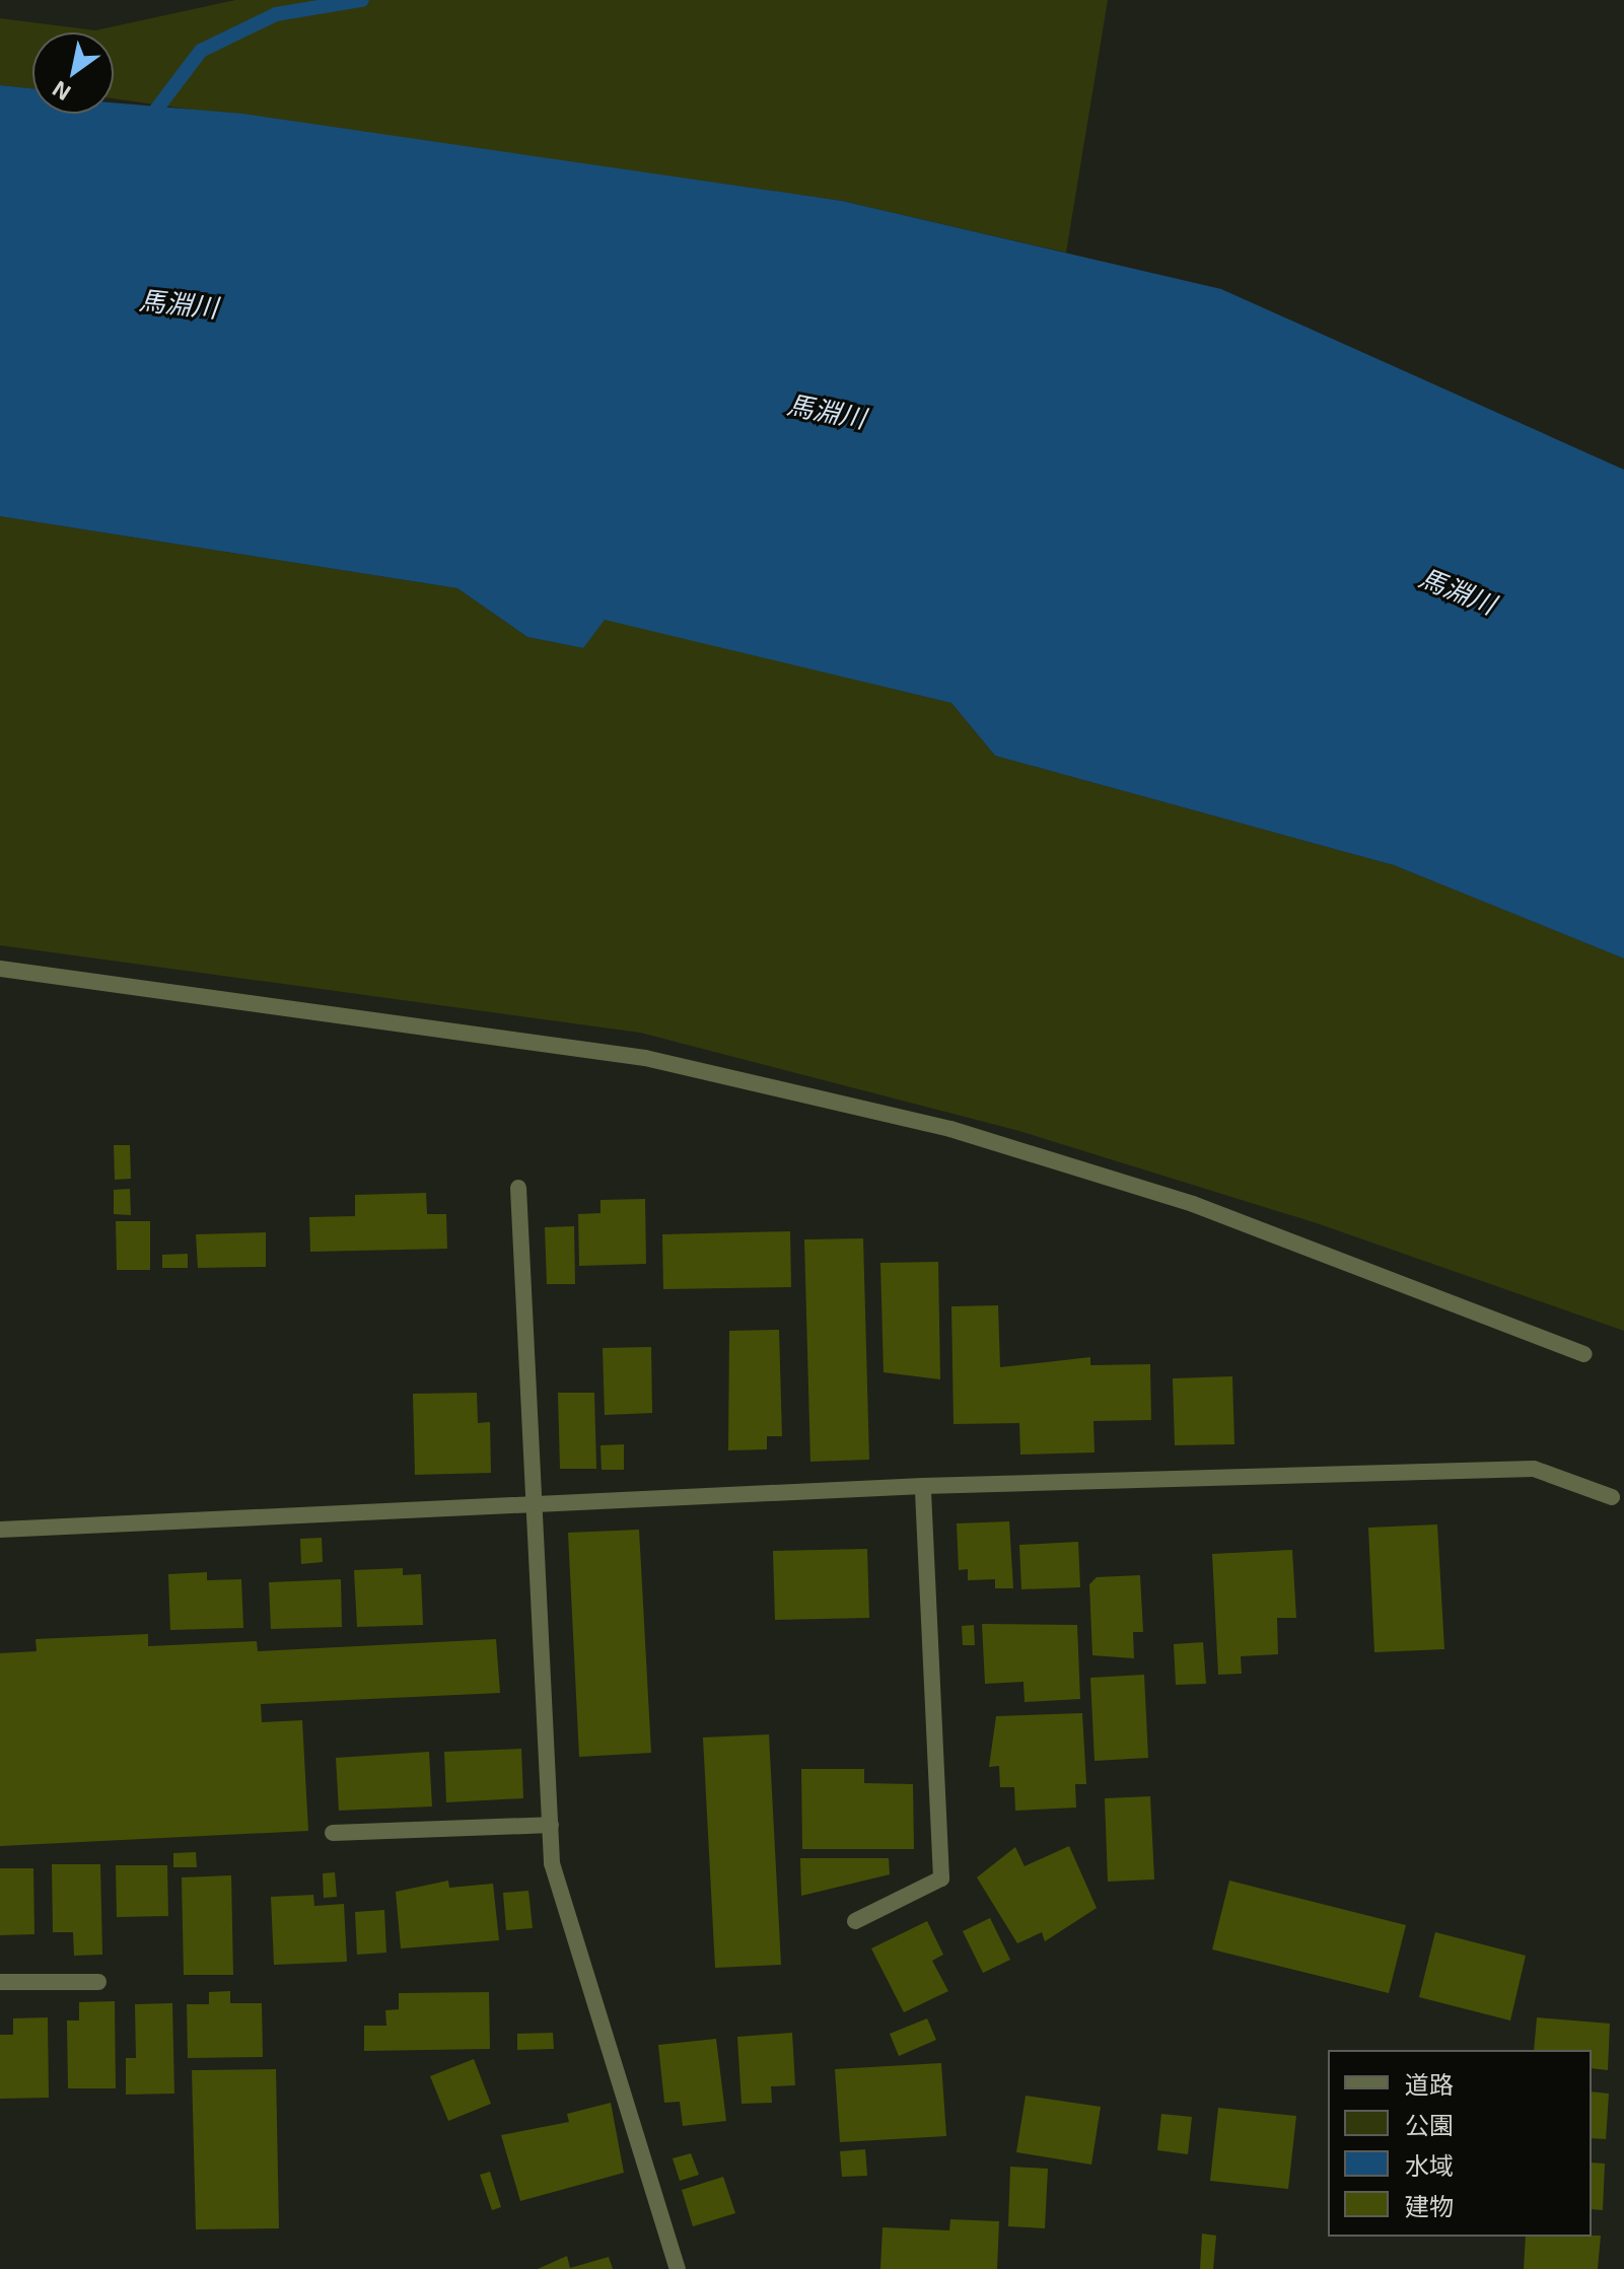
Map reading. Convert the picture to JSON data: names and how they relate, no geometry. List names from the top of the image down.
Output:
{
  "water": ["馬淵川"],
  "legend": [
    "道路",
    "公園",
    "水域",
    "建物"
  ],
  "north": "bottom left"
}
